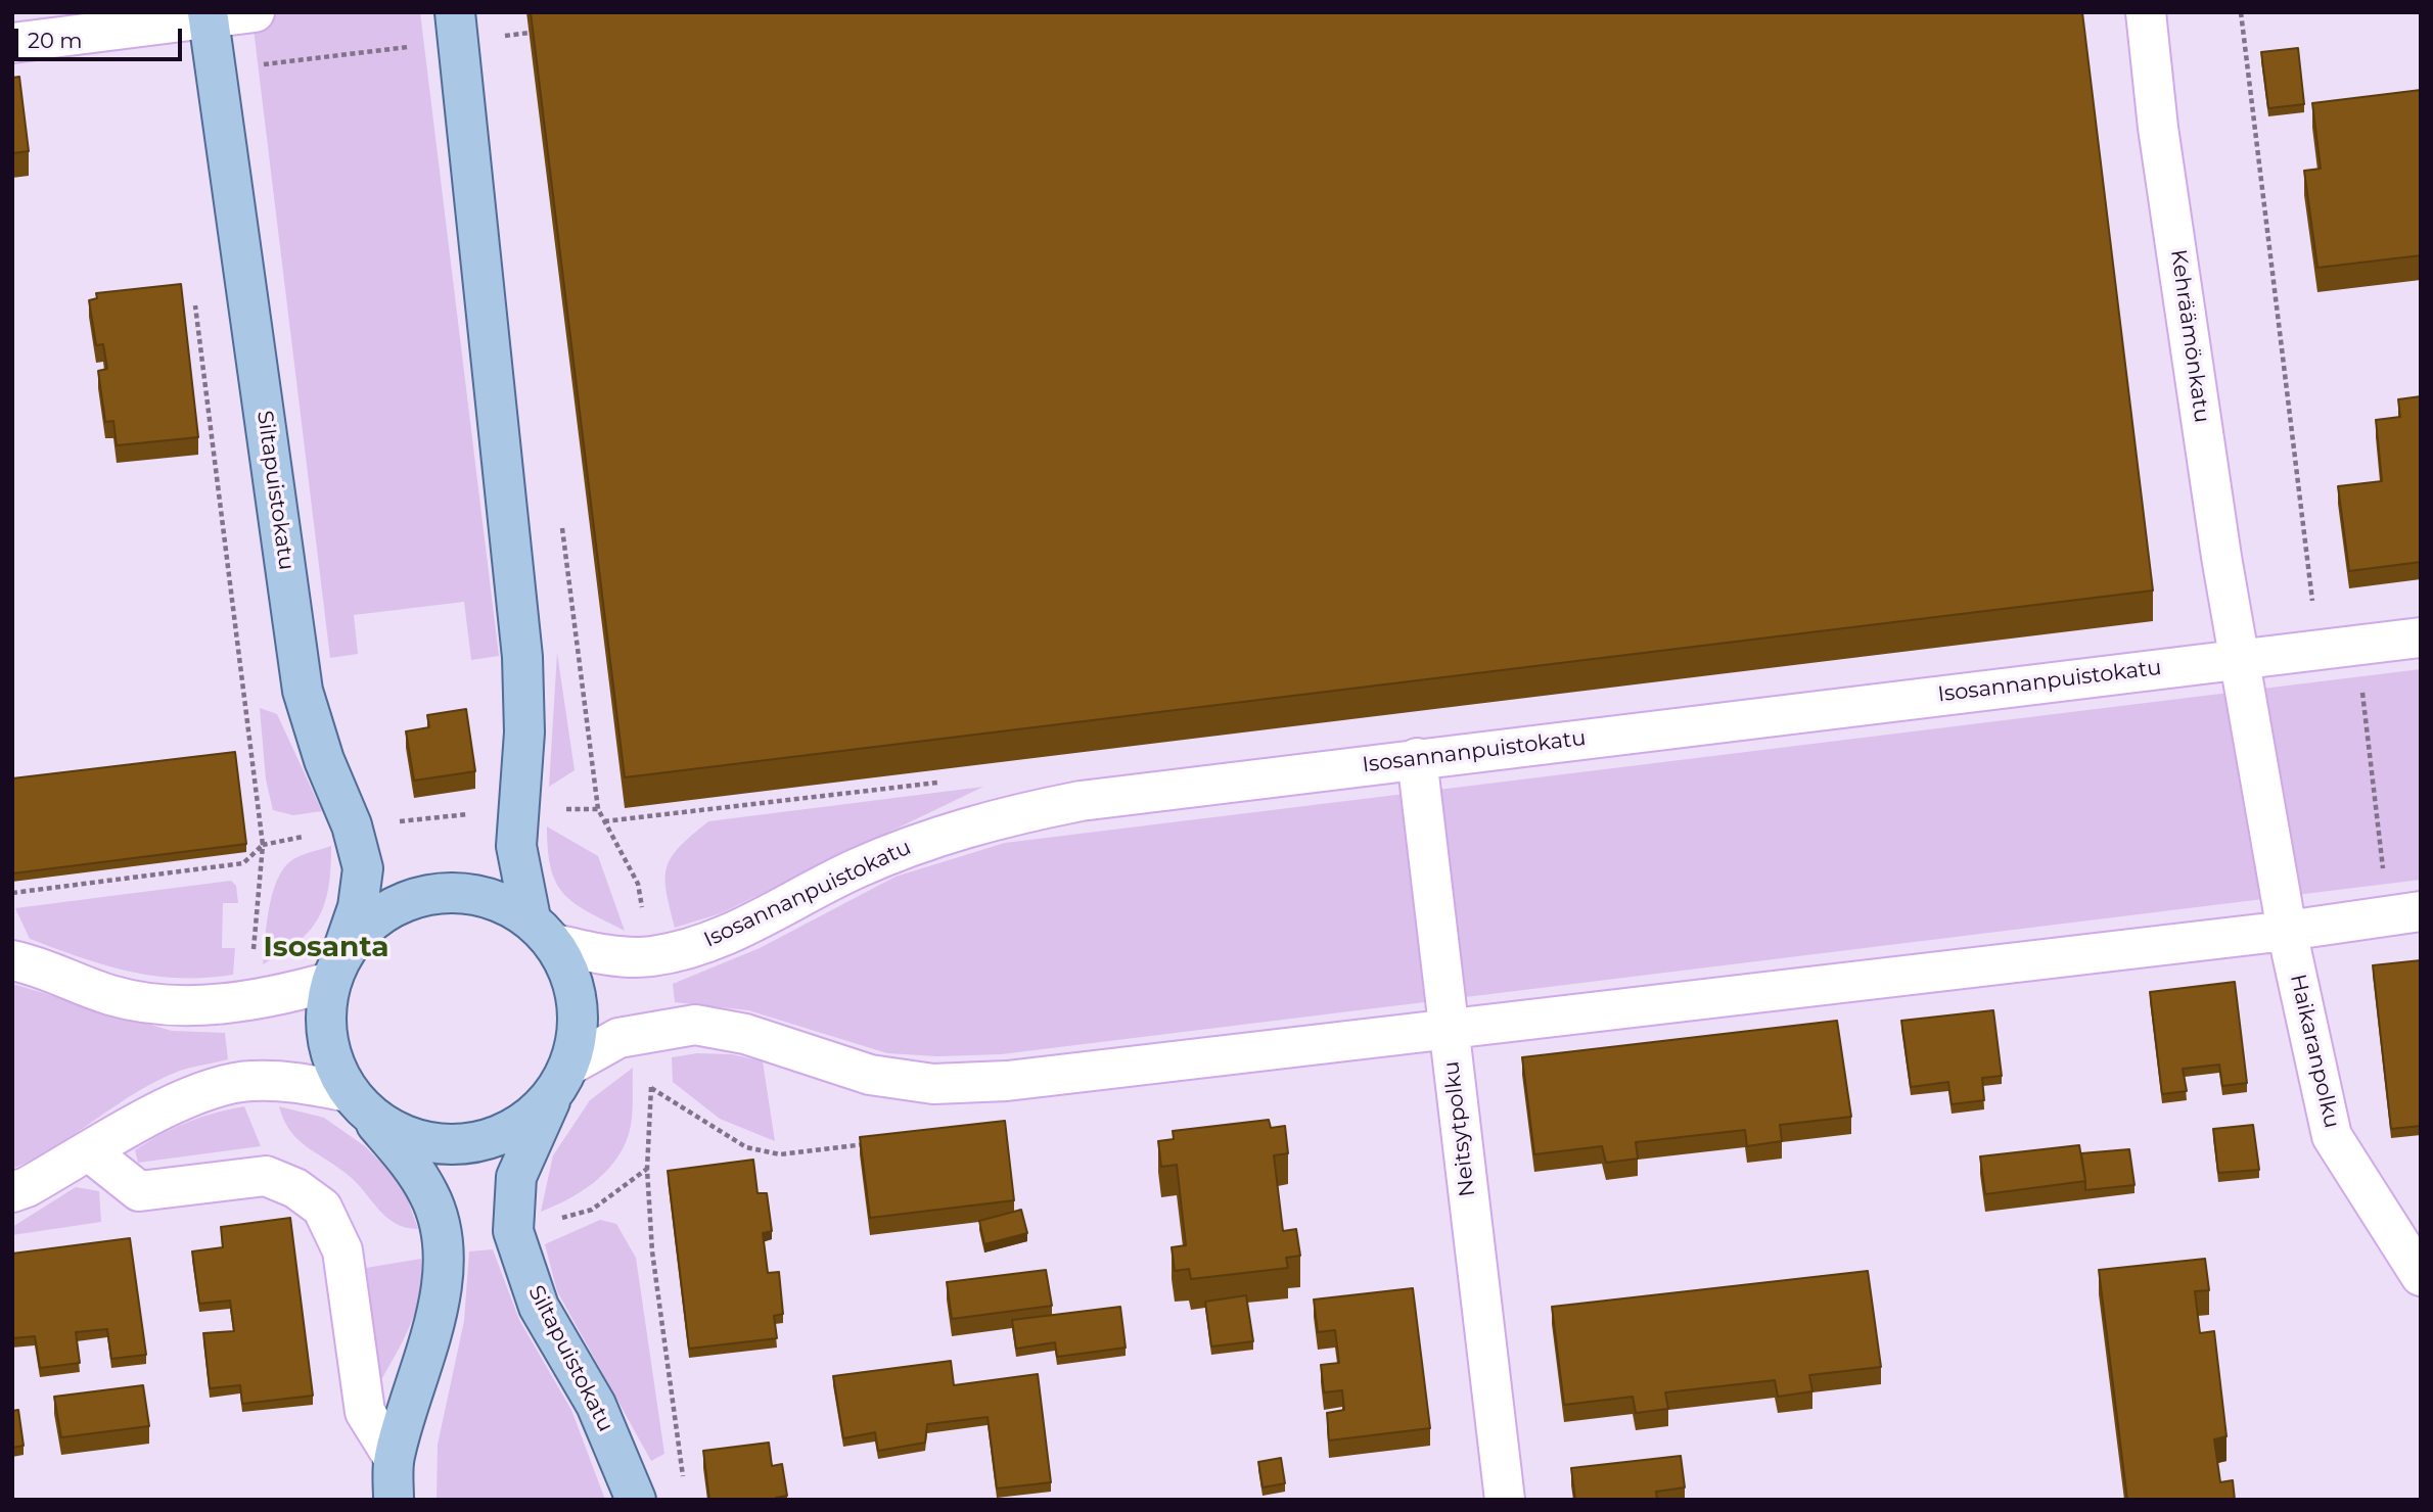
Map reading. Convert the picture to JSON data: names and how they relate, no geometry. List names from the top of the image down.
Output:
{
  "streets": {
    "main road": ["Siltapuistokatu"],
    "street": [
      "Kehräämönkatu",
      "Isosannanpuistokatu",
      "Haikaranpolku",
      "Neitsytpolku"
    ]
  },
  "crossings": [
    ["Kehräämönkatu", "Isosannanpuistokatu"],
    ["Kehräämönkatu", "Haikaranpolku"],
    ["Siltapuistokatu", "Isosannanpuistokatu"],
    ["Isosannanpuistokatu", "Neitsytpolku"]
  ],
  "districts": ["Isosanta"],
  "scale_bar": "20 m"
}
